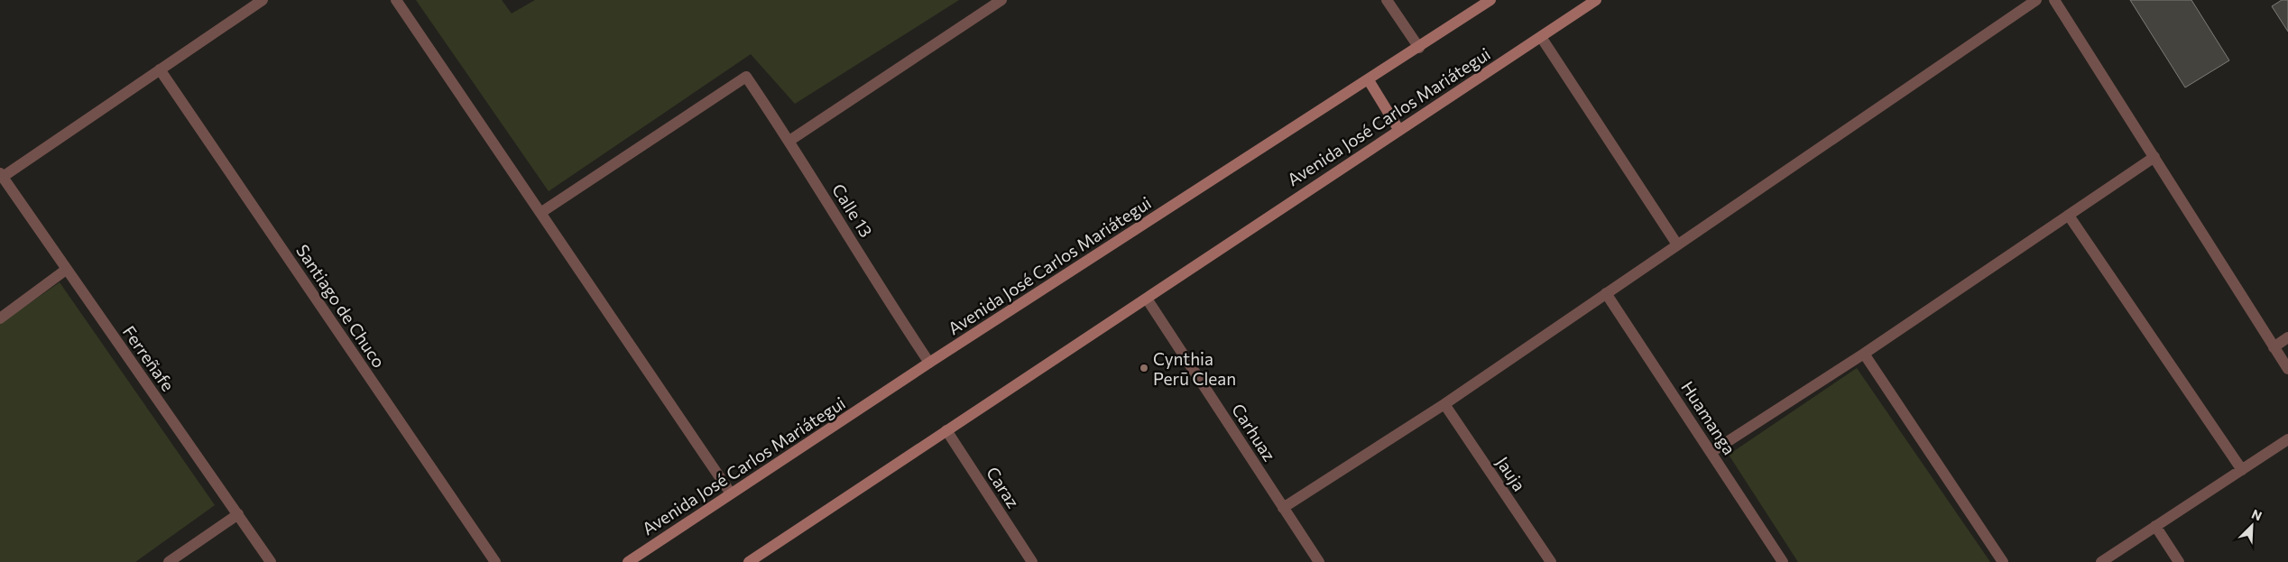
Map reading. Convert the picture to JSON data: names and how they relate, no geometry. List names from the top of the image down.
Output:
{
  "streets": {
    "main road": ["Avenida José Carlos Mariátegui"],
    "street": [
      "Calle 13",
      "Santiago de Chuco",
      "Ferreñafe",
      "Huamanga",
      "Carhuaz",
      "Jauja",
      "Caraz"
    ]
  },
  "crossings": [
    ["Avenida José Carlos Mariátegui", "Calle 13"],
    ["Avenida José Carlos Mariátegui", "Carhuaz"],
    ["Avenida José Carlos Mariátegui", "Caraz"]
  ],
  "places": ["Cynthia Perū Clean"],
  "north": "top right"
}
